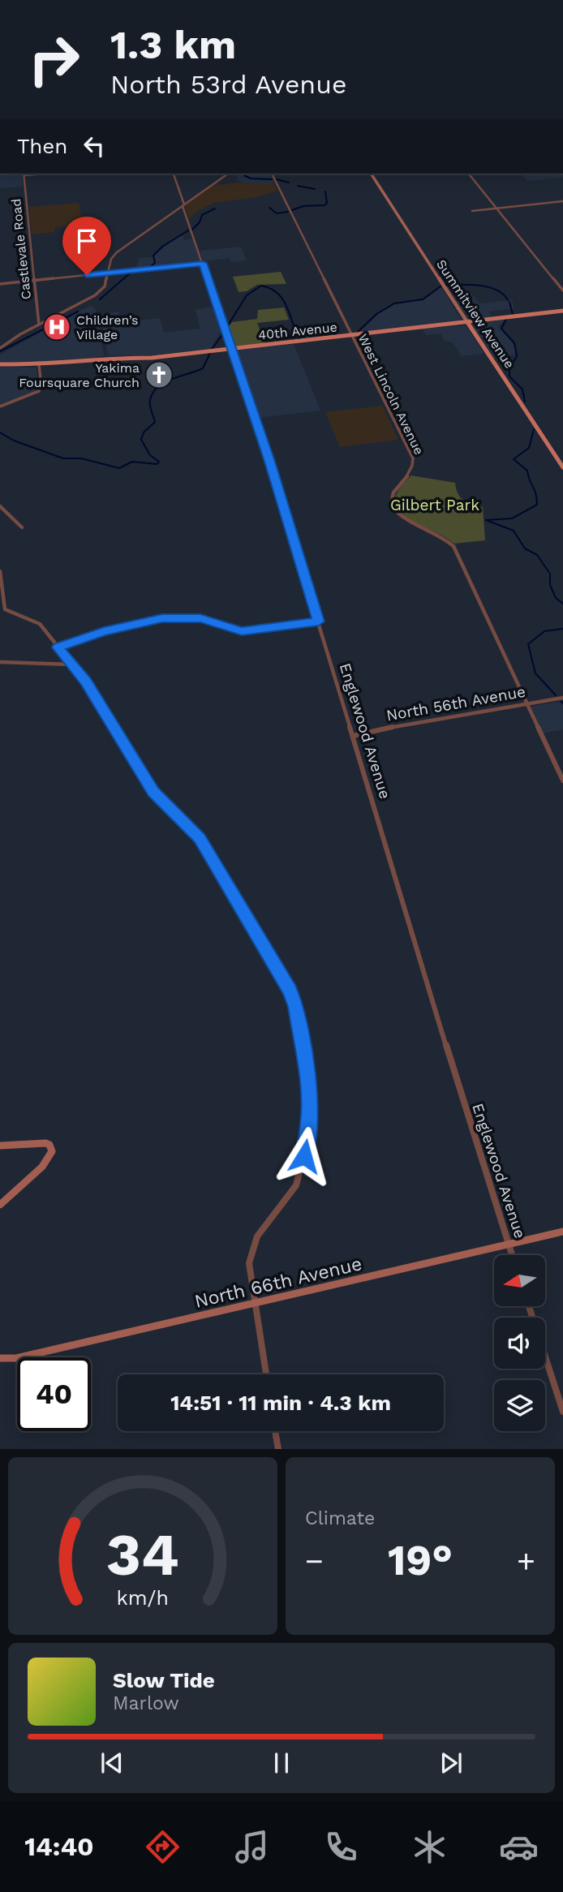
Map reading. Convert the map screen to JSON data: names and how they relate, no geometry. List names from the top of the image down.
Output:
{
  "streets": {
    "main road": ["Summitview Avenue", "40th Avenue", "North 66th Avenue"],
    "street": [
      "Castlevale Road",
      "West Lincoln Avenue",
      "North 56th Avenue",
      "Englewood Avenue"
    ]
  },
  "crossings": [
    ["Summitview Avenue", "40th Avenue"],
    ["40th Avenue", "West Lincoln Avenue"],
    ["40th Avenue", "Englewood Avenue"],
    ["West Lincoln Avenue", "North 56th Avenue"],
    ["North 56th Avenue", "Englewood Avenue"],
    ["Englewood Avenue", "North 66th Avenue"]
  ],
  "parks": ["Gilbert Park"],
  "places": {
    "hospital": ["Children’s Village"],
    "church": ["Yakima Foursquare Church"]
  },
  "north": "left",
  "page": {
    "turn": ["1.3 km", "North 53rd Avenue"],
    "then": "Then",
    "limit": "40",
    "trip": "14:51 · 11 min · 4.3 km",
    "tile": "Climate",
    "heat": ["−", "19°", "+"],
    "song": ["Slow Tide", "Marlow"],
    "tabs": "14:40",
    "gauge": ["34", "km/h"]
  }
}
